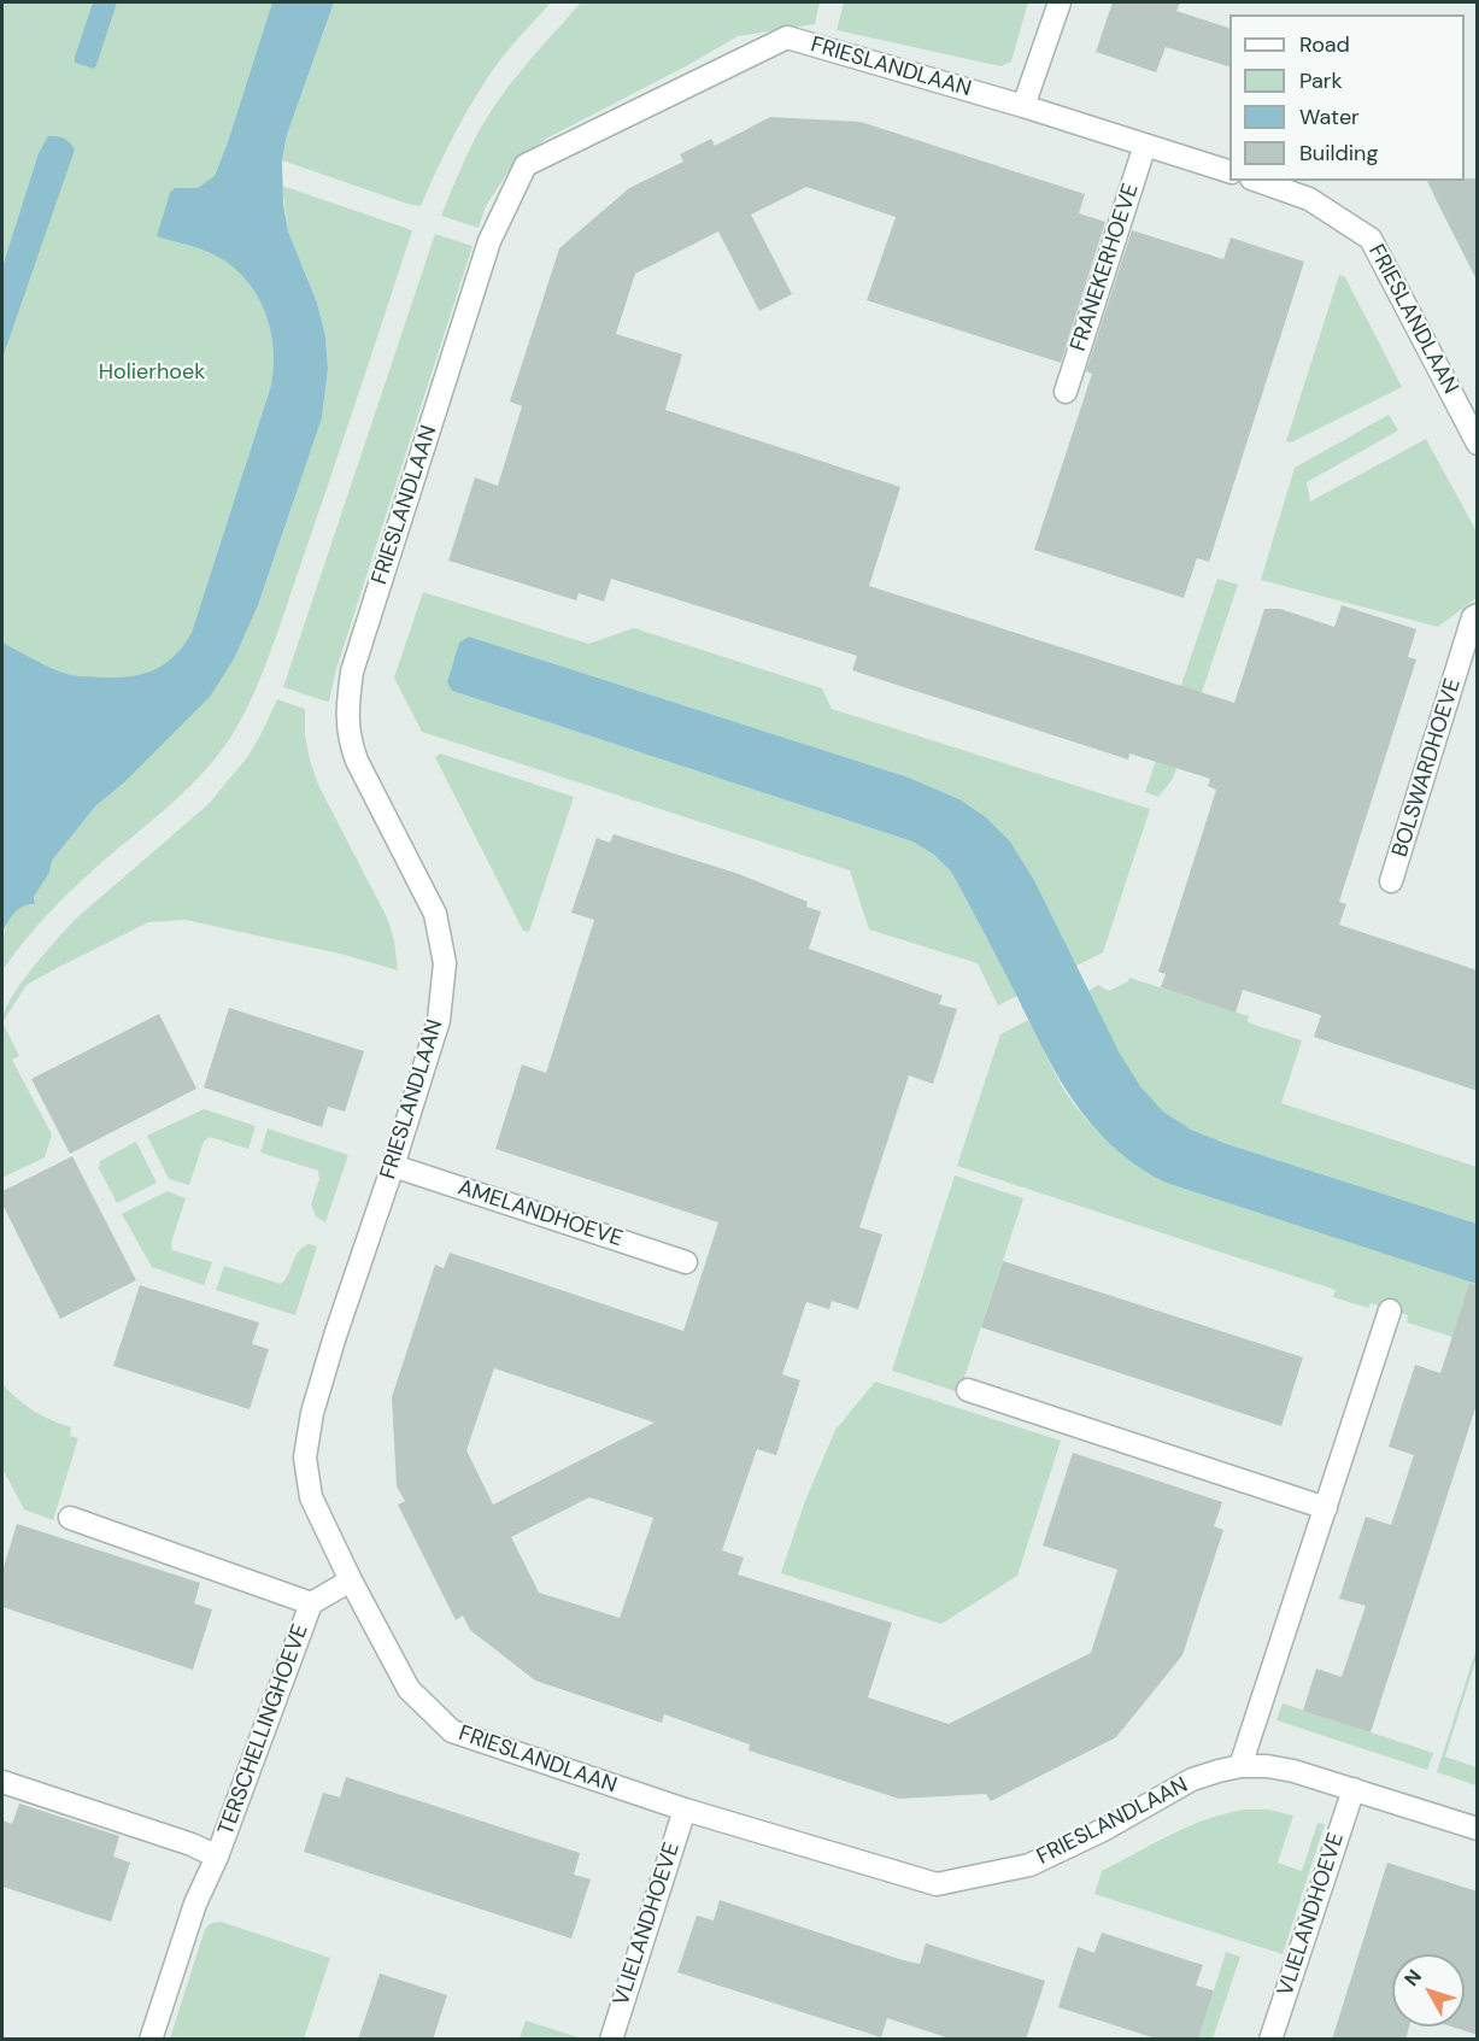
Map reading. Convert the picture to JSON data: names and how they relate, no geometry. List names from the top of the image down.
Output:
{
  "streets": {
    "street": [
      "FRIESLANDLAAN",
      "FRANEKERHOEVE",
      "BOLSWARDHOEVE",
      "AMELANDHOEVE",
      "TERSCHELLINGHOEVE",
      "VLIELANDHOEVE"
    ]
  },
  "crossings": [
    ["FRIESLANDLAAN", "FRANEKERHOEVE"],
    ["FRIESLANDLAAN", "AMELANDHOEVE"],
    ["FRIESLANDLAAN", "TERSCHELLINGHOEVE"],
    ["FRIESLANDLAAN", "VLIELANDHOEVE"]
  ],
  "parks": ["Holierhoek"],
  "legend": [
    "Road",
    "Park",
    "Water",
    "Building"
  ],
  "north": "top left"
}
